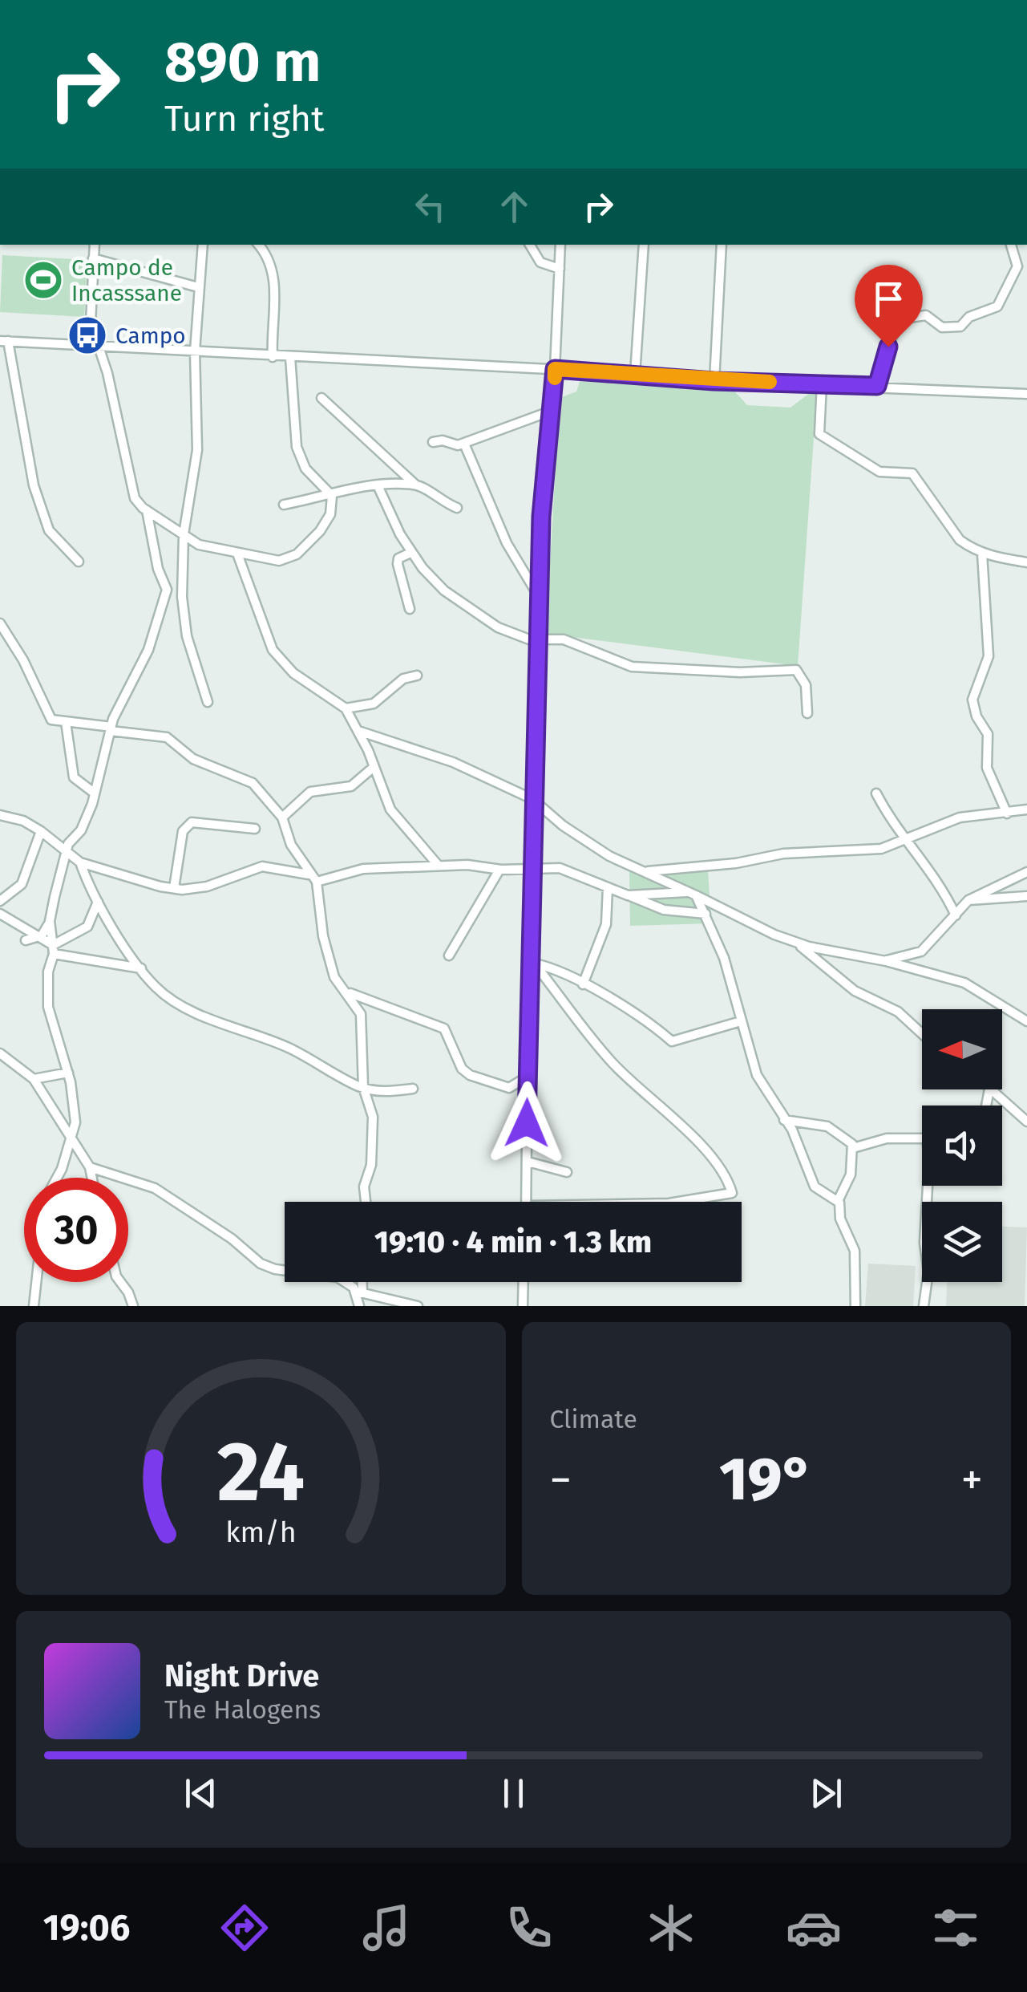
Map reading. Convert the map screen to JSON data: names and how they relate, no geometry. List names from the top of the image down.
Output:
{
  "places": {
    "sports": ["Campo de Incasssane"],
    "bus stop": ["Campo"]
  },
  "north": "left",
  "page": {
    "turn": ["890 m", "Turn right"],
    "limit": "30",
    "trip": "19:10 · 4 min · 1.3 km",
    "tile": "Climate",
    "heat": ["−", "19°", "+"],
    "song": ["Night Drive", "The Halogens"],
    "tabs": "19:06",
    "gauge": ["24", "km/h"]
  }
}
